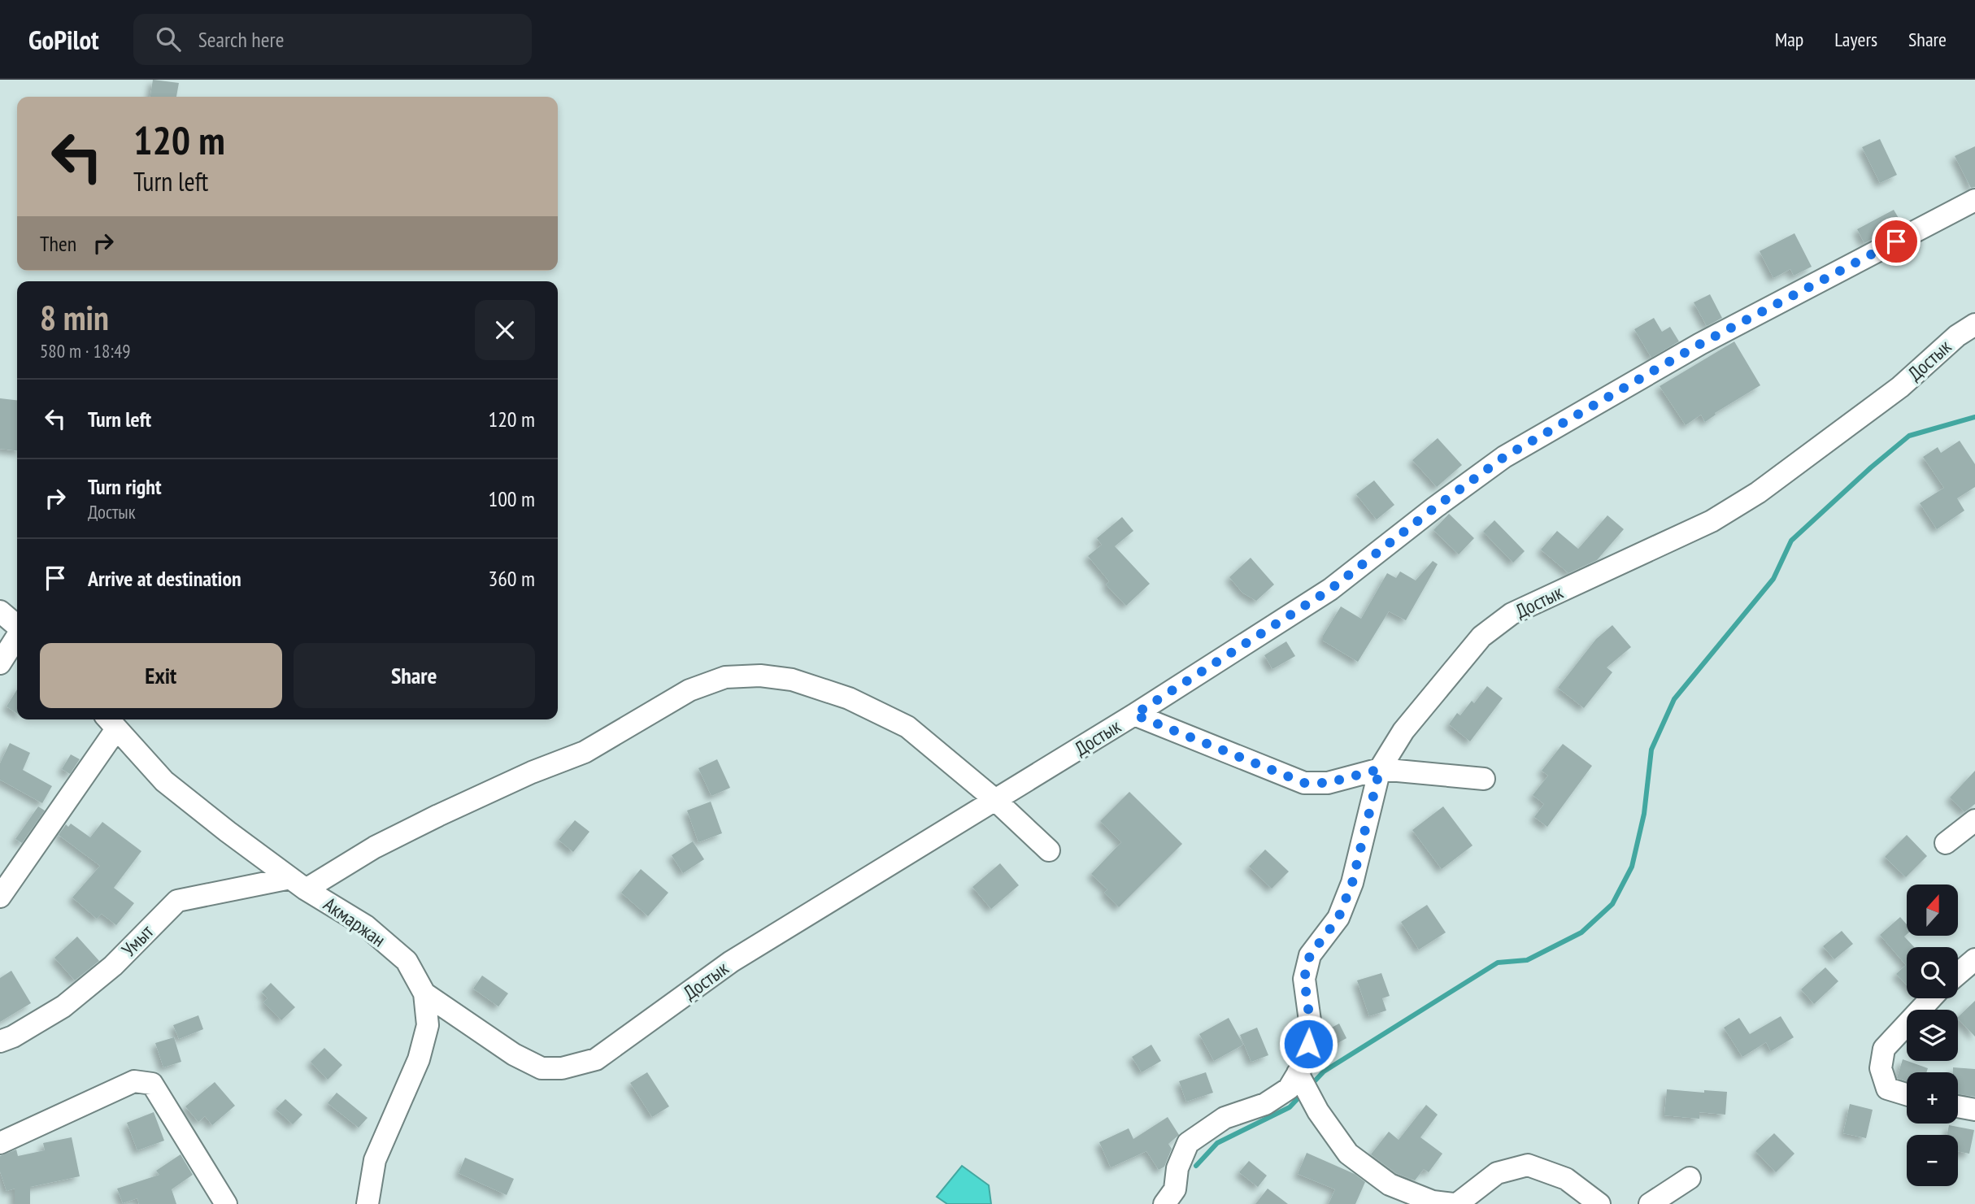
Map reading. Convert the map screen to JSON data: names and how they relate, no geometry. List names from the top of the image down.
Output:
{
  "streets": {
    "street": ["Достык", "Акмаржан", "Умыт"]
  },
  "crossings": [
    ["Достык", "Акмаржан"],
    ["Акмаржан", "Умыт"]
  ],
  "north": "top",
  "page": {
    "header": "GoPilot",
    "search": "Search here",
    "nav": ["Map", "Layers", "Share"],
    "turn": ["120 m", "Turn left"],
    "then": "Then",
    "heading": ["8 min", "580 m · 18:49"],
    "list": [
      {
        "name": "Turn left",
        "value": "120 m"
      },
      {
        "name": "Turn right",
        "note": "Достык",
        "value": "100 m"
      },
      {
        "name": "Arrive at destination",
        "value": "360 m"
      }
    ],
    "buttons": ["Exit", "Share"],
    "map_buttons": ["+", "−"]
  }
}
